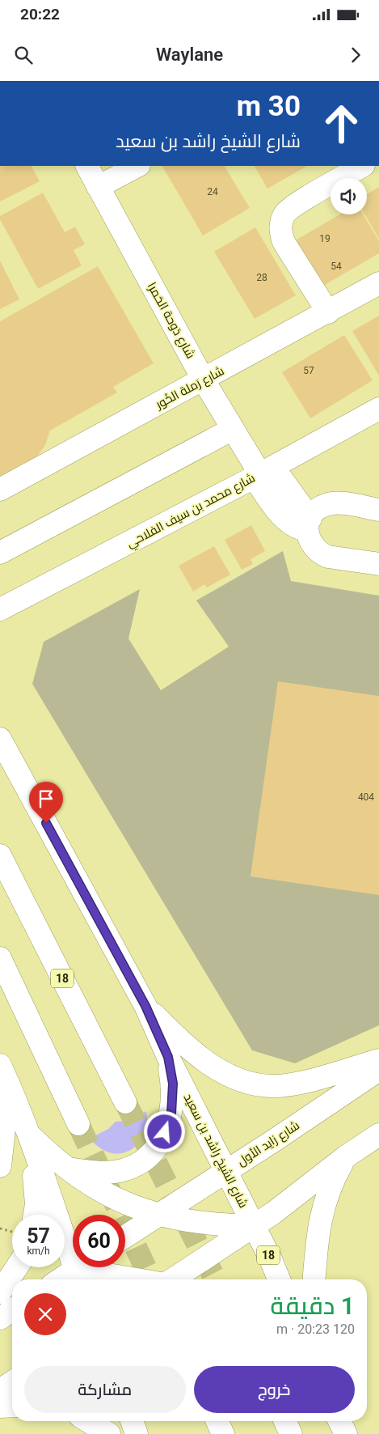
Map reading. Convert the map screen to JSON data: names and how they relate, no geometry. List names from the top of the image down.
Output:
{
  "streets": {
    "main road": [
      "شارع دَوحة الحَمرا",
      "شارع رَملة الخُور",
      "شارع محمد بن سيف الفلاحي",
      "18",
      "شارع زايد الأول",
      "شارع الشيخ راشد بن سعيد"
    ]
  },
  "crossings": [
    ["شارع دَوحة الحَمرا", "شارع رَملة الخُور"],
    ["شارع دَوحة الحَمرا", "شارع محمد بن سيف الفلاحي"],
    ["شارع زايد الأول", "شارع الشيخ راشد بن سعيد"]
  ],
  "house_numbers": [
    "24",
    "19",
    "54",
    "28",
    "57",
    "404"
  ],
  "page": {
    "status": "20:22",
    "header": "Waylane",
    "turn": ["30 m", "شارع الشيخ راشد بن سعيد"],
    "speed": "57 km/h",
    "limit": "60",
    "heading": ["1 دقيقة", "120 m · 20:23"],
    "buttons": ["خروج", "مشاركة"]
  }
}
